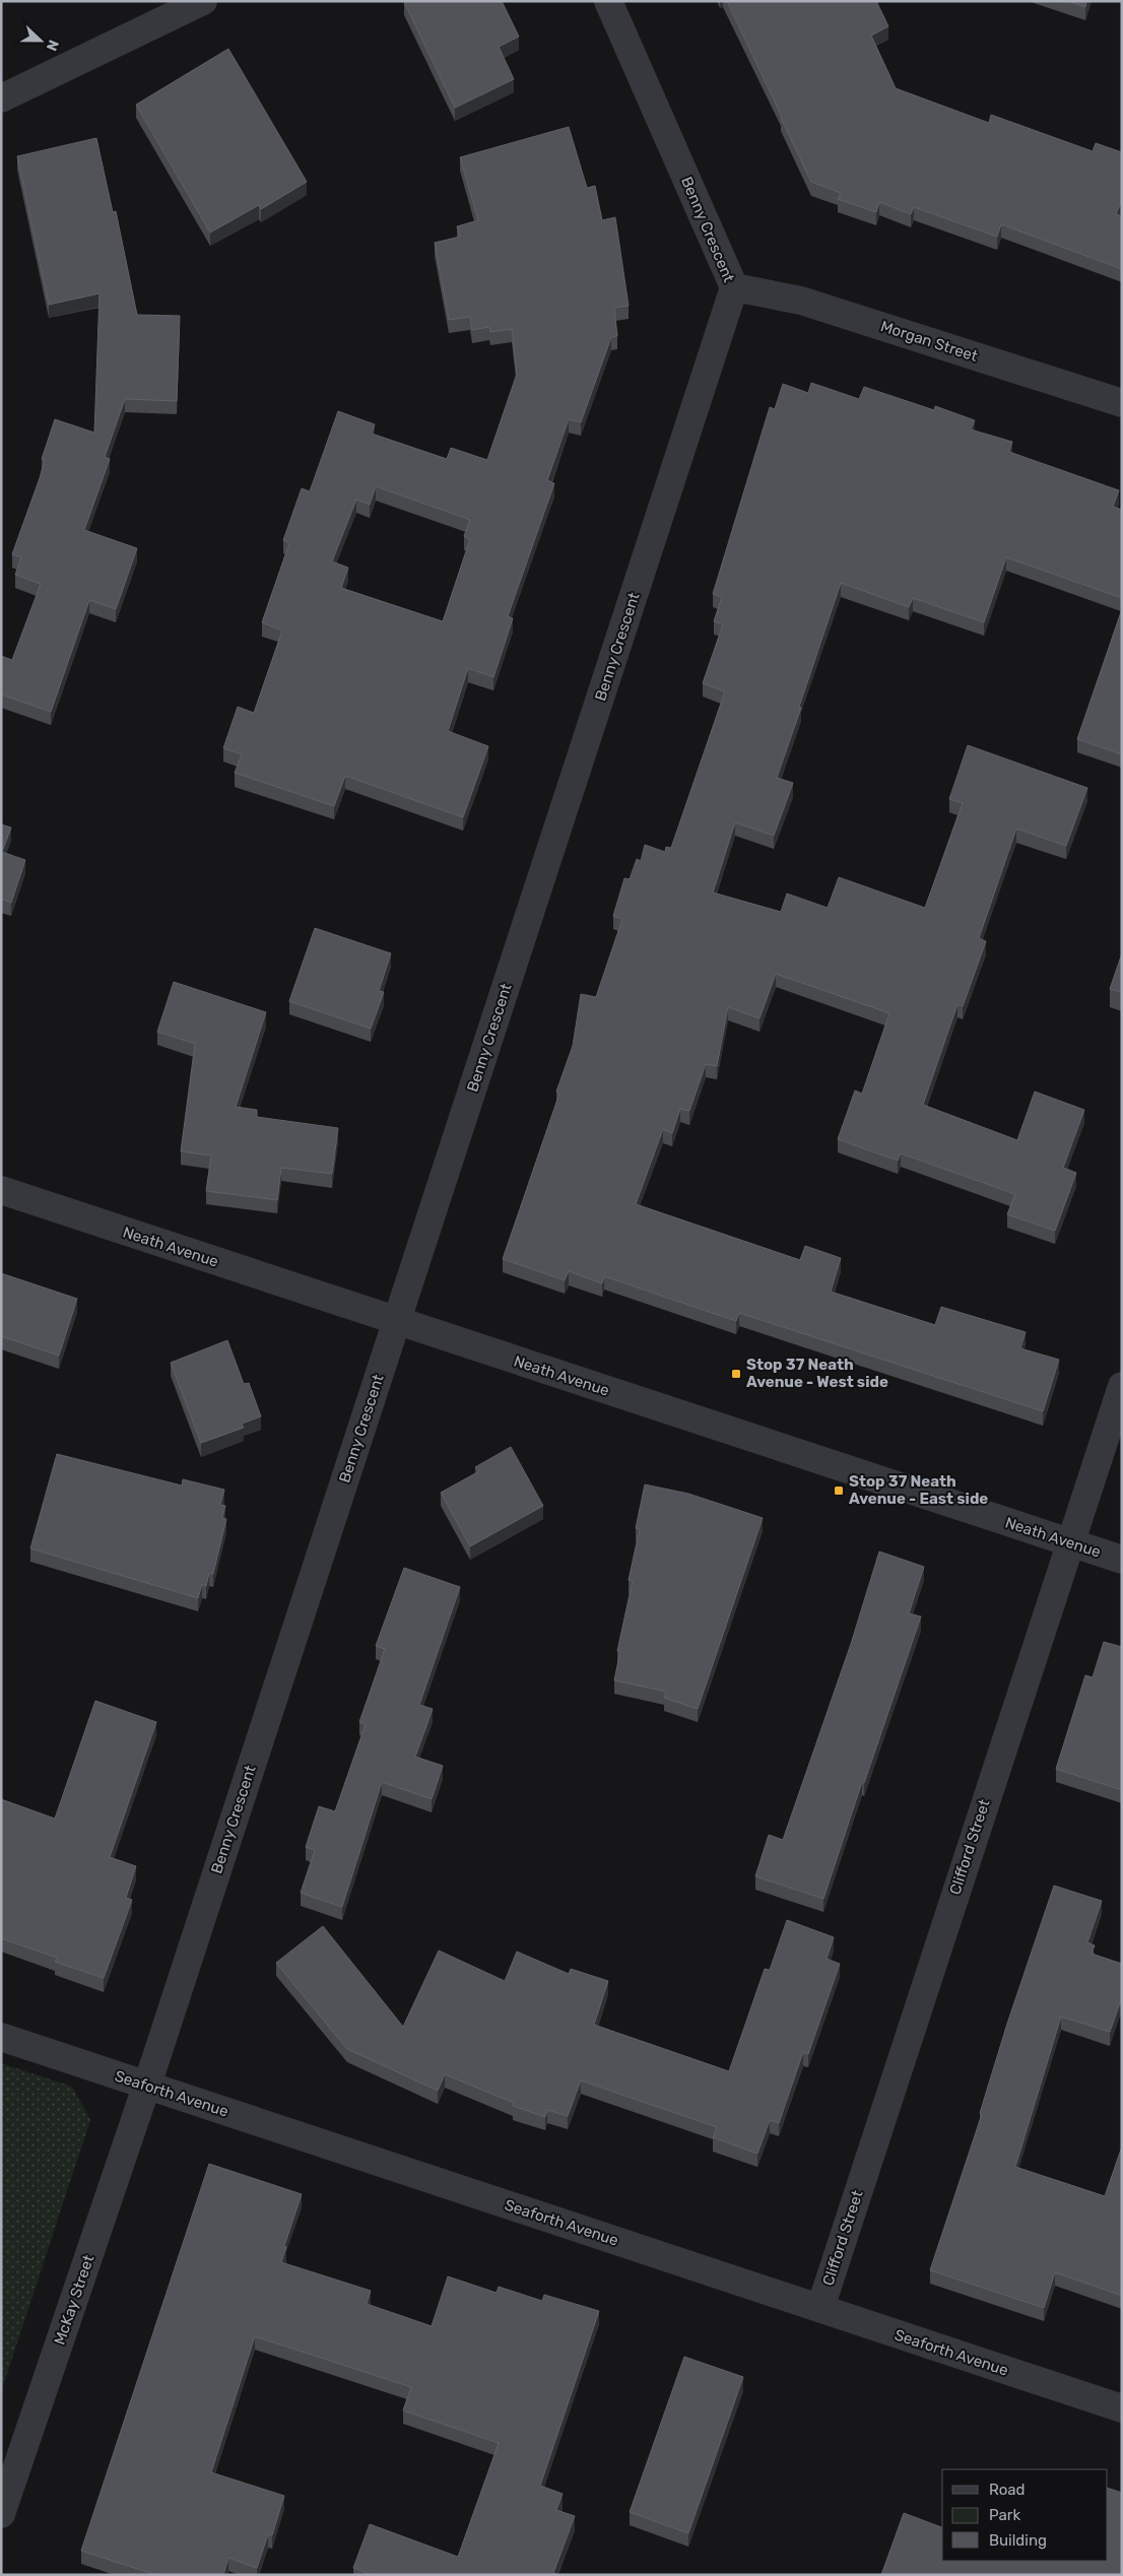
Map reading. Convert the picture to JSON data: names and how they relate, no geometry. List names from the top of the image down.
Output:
{
  "streets": {
    "street": [
      "Benny Crescent",
      "Morgan Street",
      "Neath Avenue",
      "Clifford Street",
      "Seaforth Avenue",
      "McKay Street"
    ]
  },
  "crossings": [
    ["Benny Crescent", "Morgan Street"],
    ["Benny Crescent", "Neath Avenue"],
    ["Benny Crescent", "Seaforth Avenue"],
    ["Benny Crescent", "McKay Street"],
    ["Neath Avenue", "Clifford Street"],
    ["Clifford Street", "Seaforth Avenue"],
    ["Seaforth Avenue", "McKay Street"]
  ],
  "places": {
    "transit": ["Stop 37 Neath Avenue - West side", "Stop 37 Neath Avenue - East side"]
  },
  "legend": ["Road", "Park", "Building"],
  "north": "right"
}
